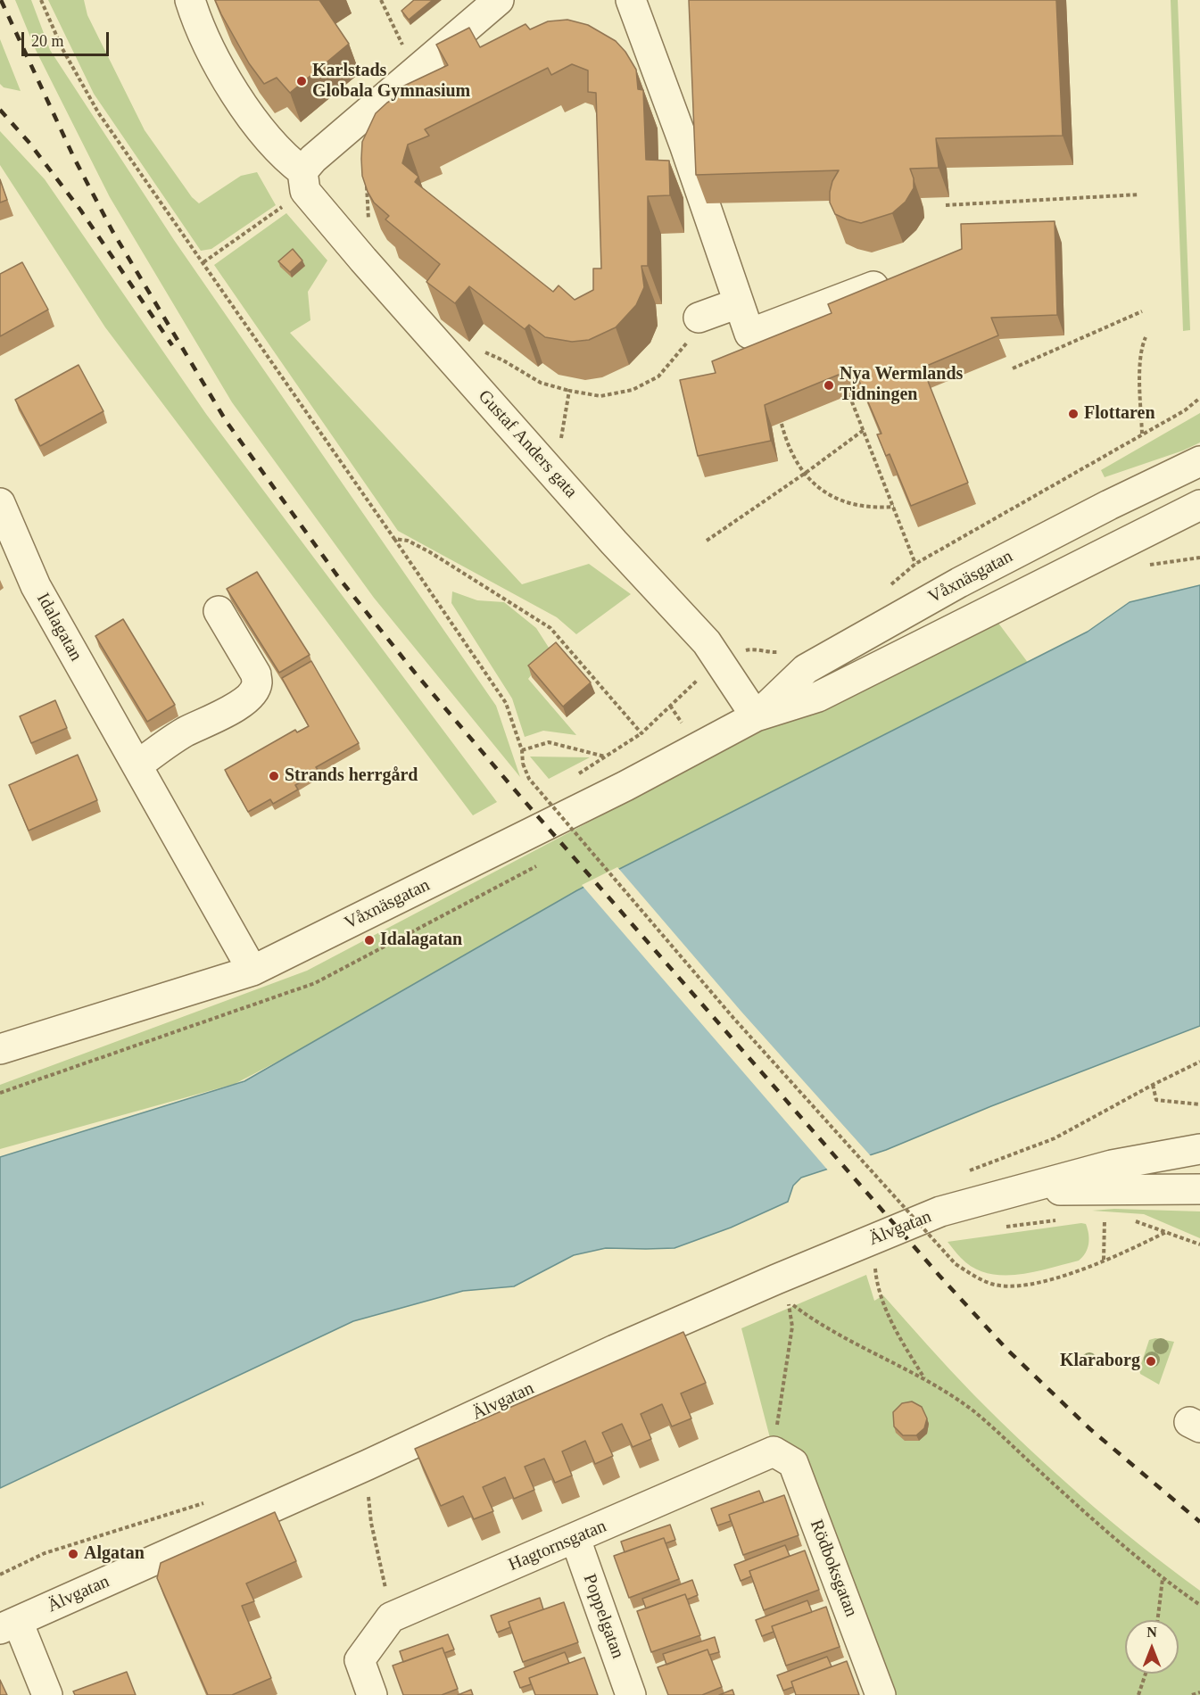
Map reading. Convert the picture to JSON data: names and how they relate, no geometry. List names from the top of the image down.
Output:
{
  "streets": {
    "street": [
      "Gustaf Anders gata",
      "Våxnäsgatan",
      "Idalagatan",
      "Älvgatan",
      "Hagtornsgatan",
      "Rödboksgatan",
      "Poppelgatan"
    ]
  },
  "crossings": [
    ["Gustaf Anders gata", "Våxnäsgatan"],
    ["Våxnäsgatan", "Idalagatan"],
    ["Hagtornsgatan", "Rödboksgatan"],
    ["Hagtornsgatan", "Poppelgatan"]
  ],
  "places": [
    "Karlstads Globala Gymnasium",
    "Nya Wermlands Tidningen",
    "Flottaren",
    "Strands herrgård",
    "Idalagatan",
    "Klaraborg",
    "Algatan"
  ],
  "scale_bar": "20 m",
  "north": "top"
}
